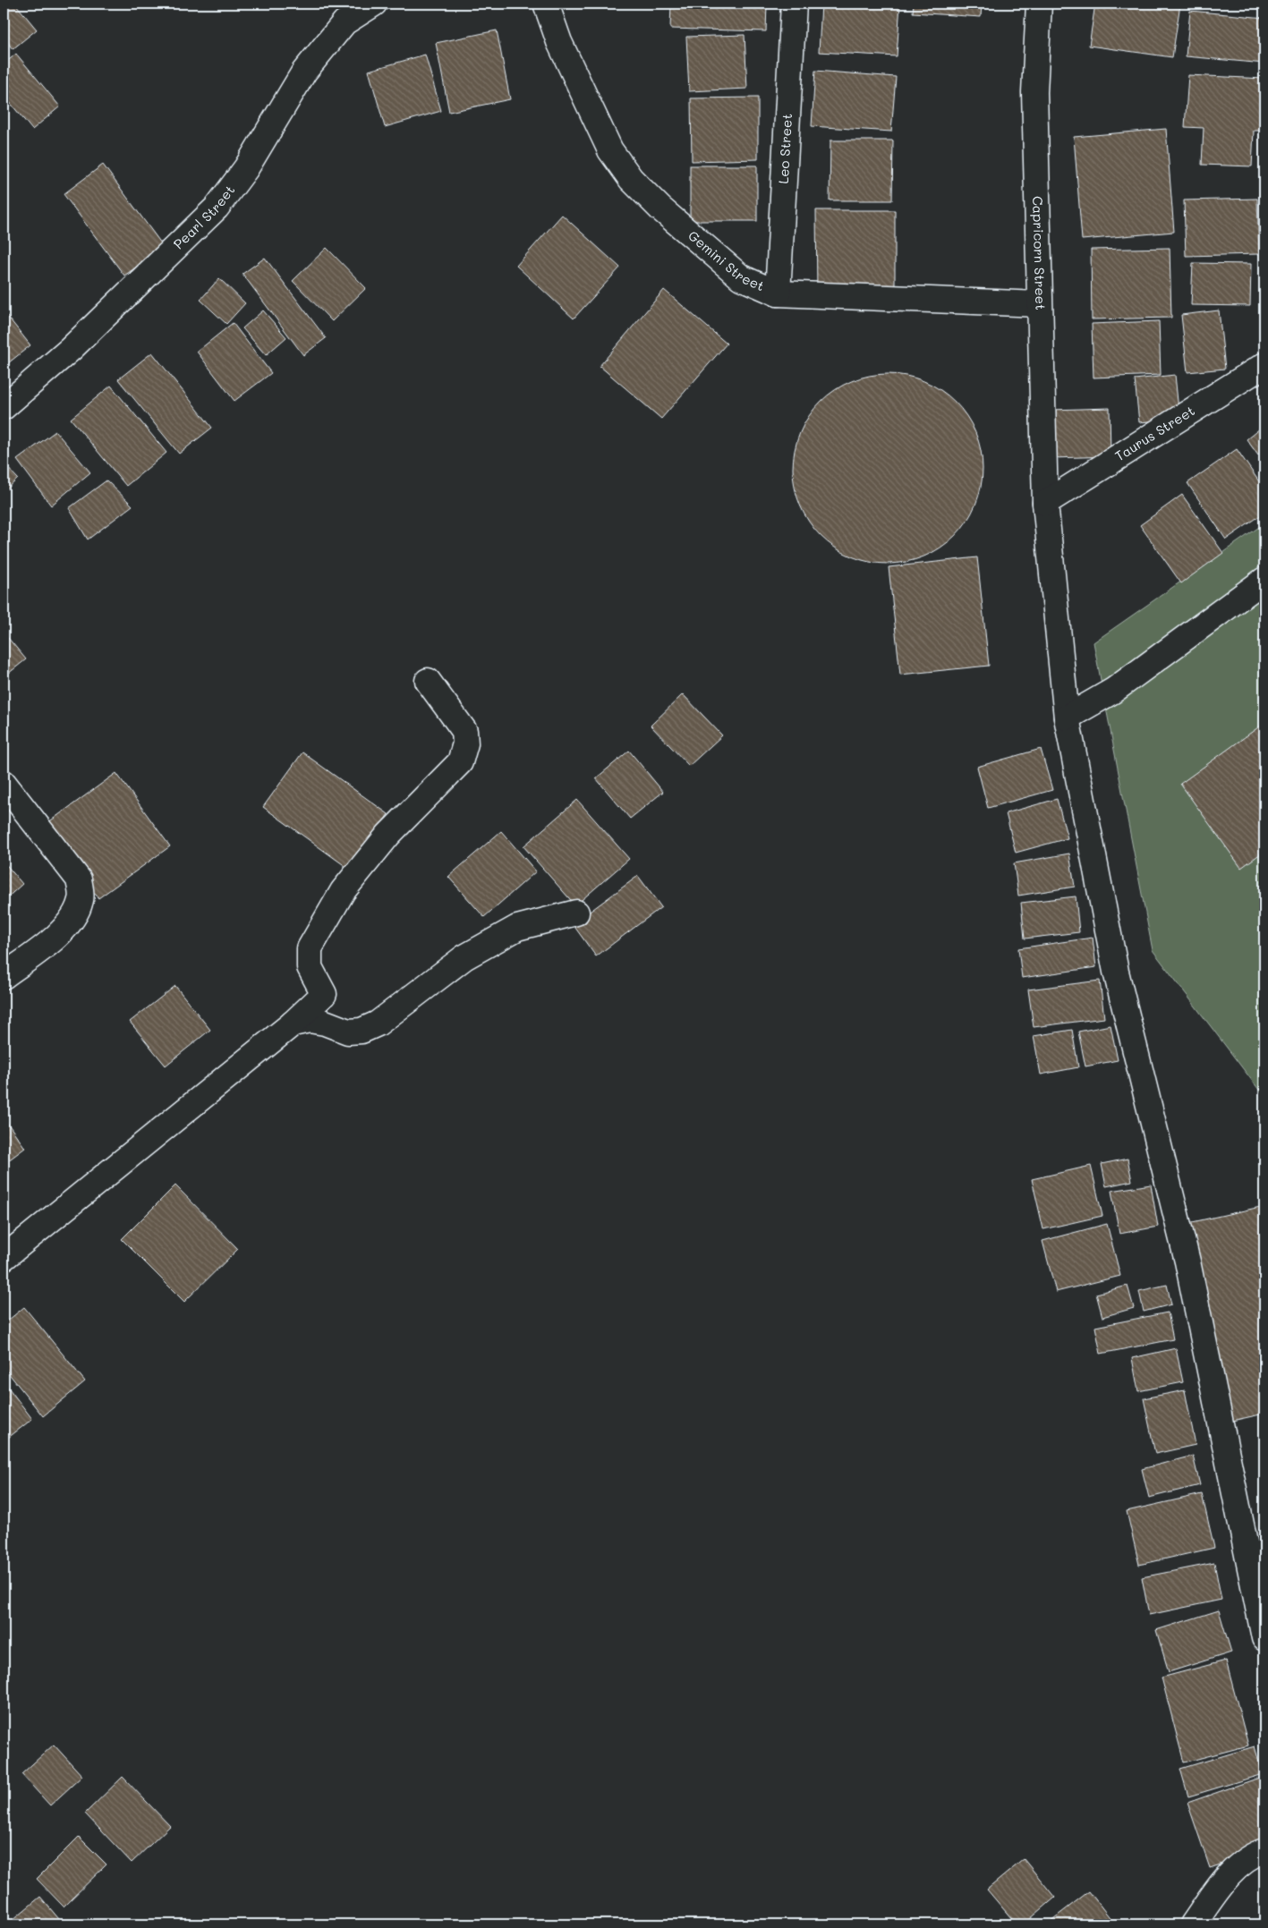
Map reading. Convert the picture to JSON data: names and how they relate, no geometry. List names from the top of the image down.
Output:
{
  "streets": {
    "street": [
      "Leo Street",
      "Pearl Street",
      "Capricorn Street",
      "Gemini Street",
      "Taurus Street"
    ]
  },
  "crossings": [
    ["Leo Street", "Gemini Street"],
    ["Capricorn Street", "Gemini Street"],
    ["Capricorn Street", "Taurus Street"]
  ]
}
